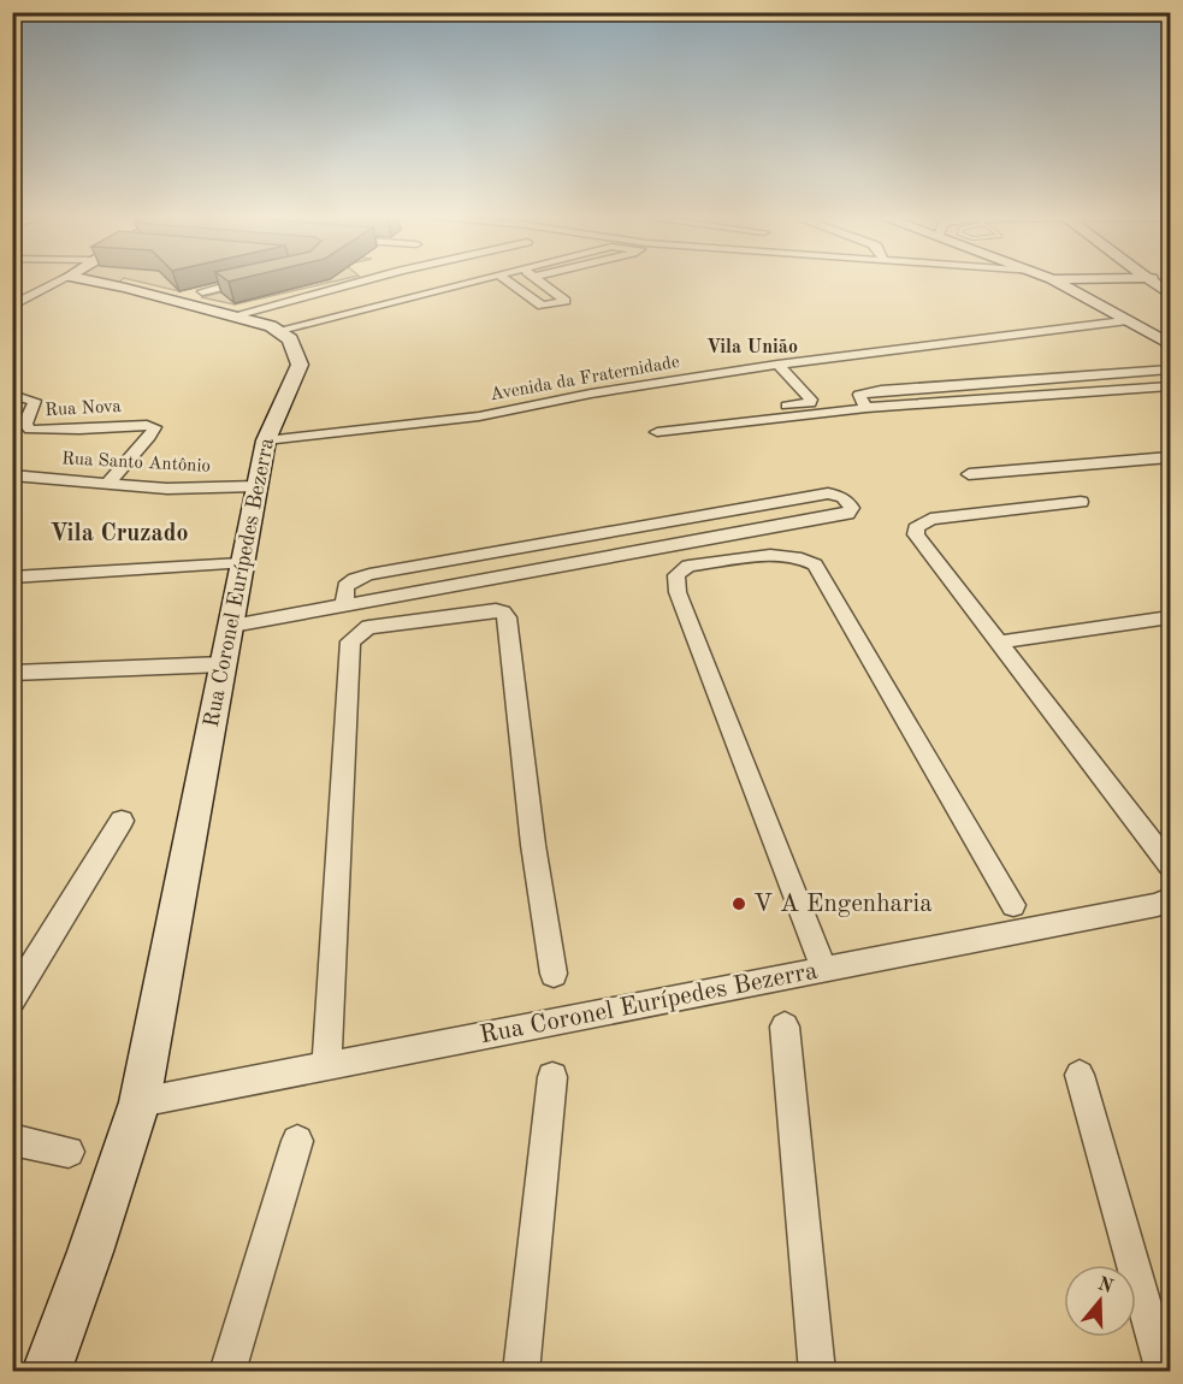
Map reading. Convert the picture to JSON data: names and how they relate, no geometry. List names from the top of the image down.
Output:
{
  "streets": {
    "street": [
      "Avenida da Fraternidade",
      "Rua Nova",
      "Rua Santo Antônio",
      "Rua Coronel Eurípedes Bezerra"
    ]
  },
  "crossings": [
    ["Avenida da Fraternidade", "Rua Coronel Eurípedes Bezerra"],
    ["Rua Nova", "Rua Santo Antônio"],
    ["Rua Santo Antônio", "Rua Coronel Eurípedes Bezerra"]
  ],
  "districts": ["Vila União", "Vila Cruzado"],
  "places": ["V A Engenharia"],
  "north": "top"
}
